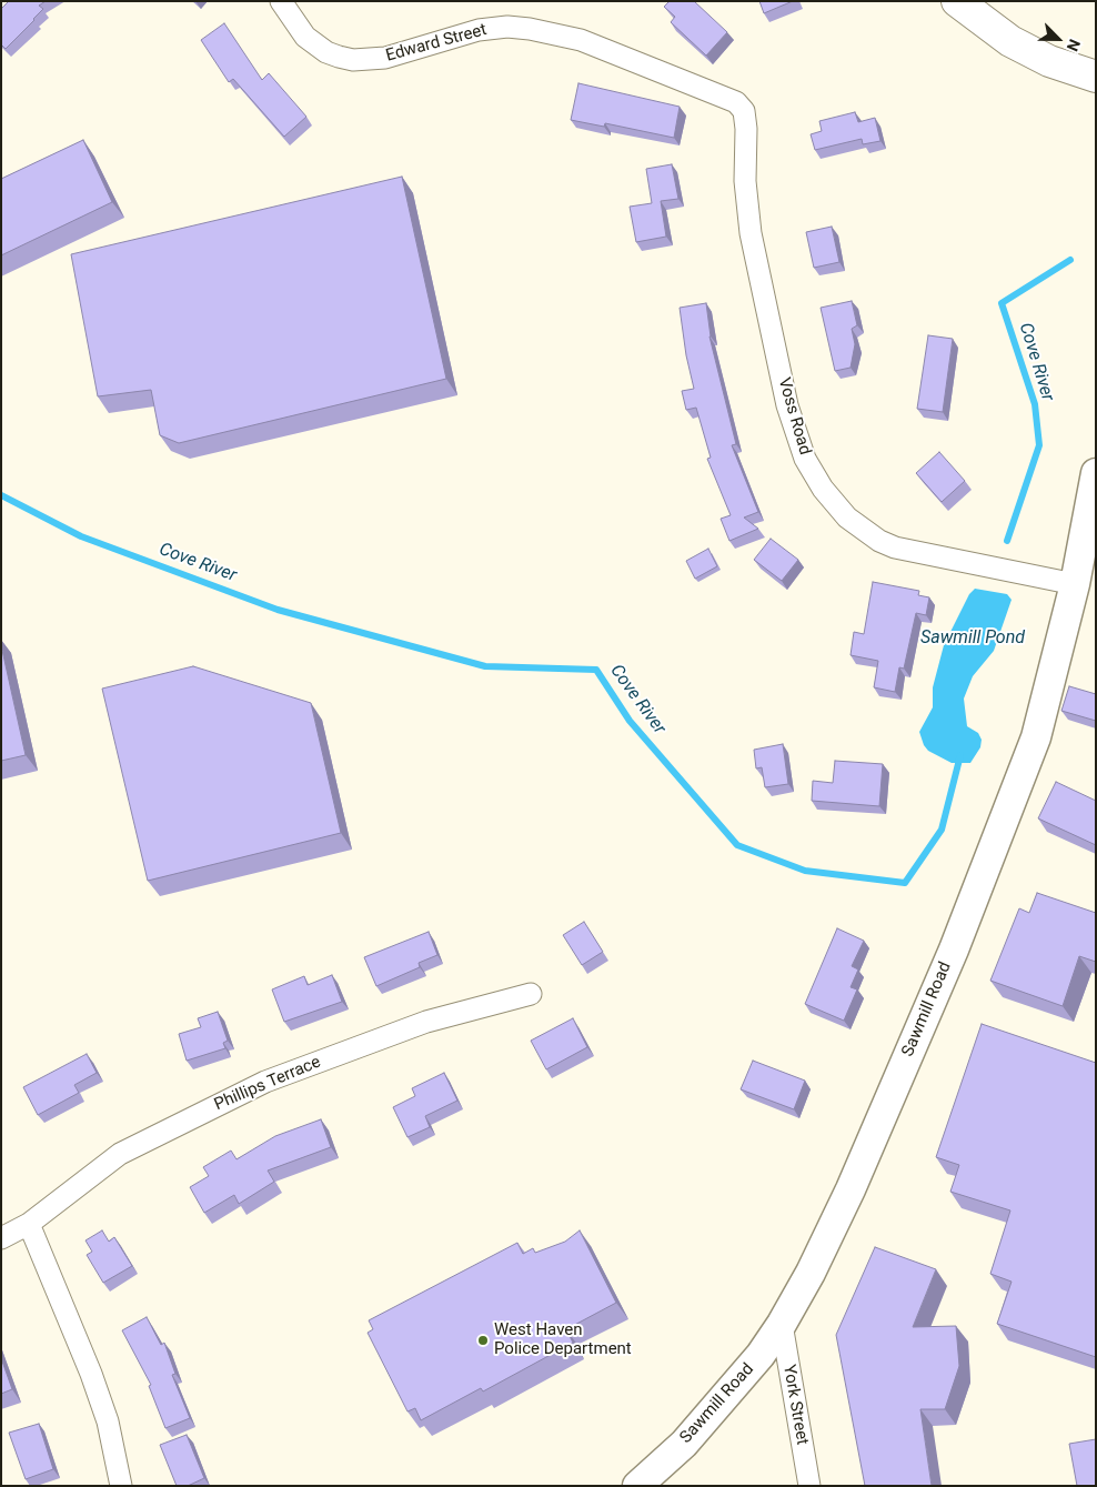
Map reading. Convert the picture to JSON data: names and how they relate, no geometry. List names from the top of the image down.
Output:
{
  "streets": {
    "main road": ["Sawmill Road"],
    "street": [
      "Edward Street",
      "Voss Road",
      "Phillips Terrace",
      "York Street"
    ]
  },
  "crossings": [
    ["Edward Street", "Voss Road"],
    ["Voss Road", "Sawmill Road"],
    ["Sawmill Road", "York Street"]
  ],
  "water": ["Cove River", "Sawmill Pond"],
  "places": ["West Haven Police Department"],
  "north": "bottom right"
}
